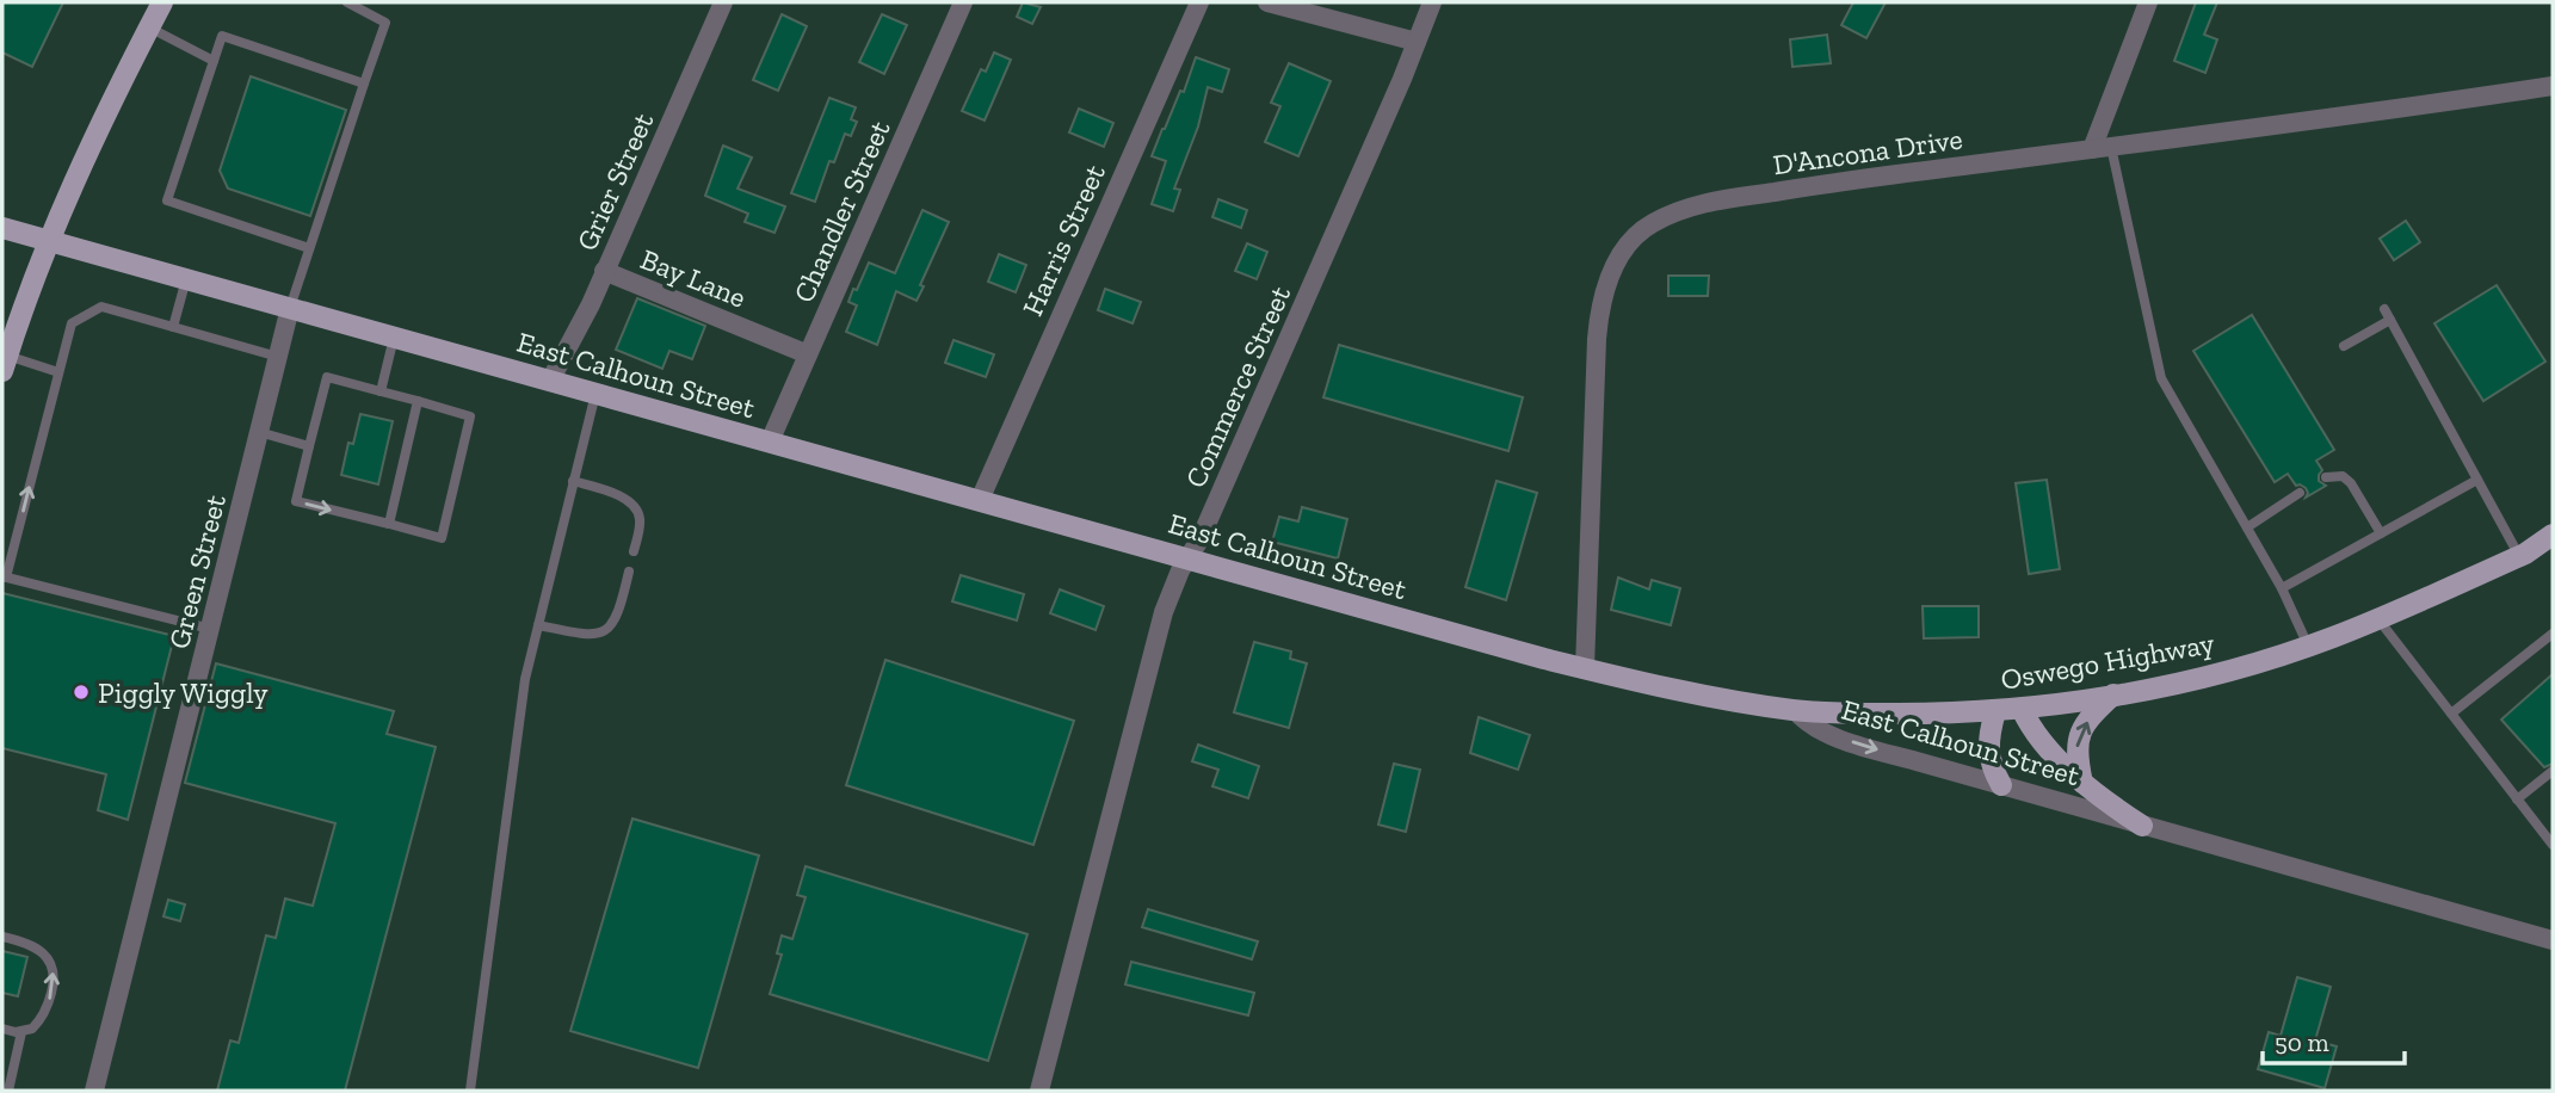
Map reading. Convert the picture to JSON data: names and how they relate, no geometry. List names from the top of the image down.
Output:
{
  "streets": {
    "main road": ["East Calhoun Street", "Oswego Highway"],
    "street": [
      "D'Ancona Drive",
      "Grier Street",
      "Chandler Street",
      "Harris Street",
      "Bay Lane",
      "Commerce Street",
      "Green Street"
    ]
  },
  "crossings": [
    ["D'Ancona Drive", "East Calhoun Street"],
    ["Grier Street", "Bay Lane"],
    ["Grier Street", "East Calhoun Street"],
    ["Chandler Street", "Bay Lane"],
    ["Chandler Street", "East Calhoun Street"],
    ["Harris Street", "East Calhoun Street"],
    ["East Calhoun Street", "Commerce Street"],
    ["East Calhoun Street", "Green Street"],
    ["East Calhoun Street", "Oswego Highway"]
  ],
  "places": ["Piggly Wiggly"],
  "scale_bar": "50 m"
}
